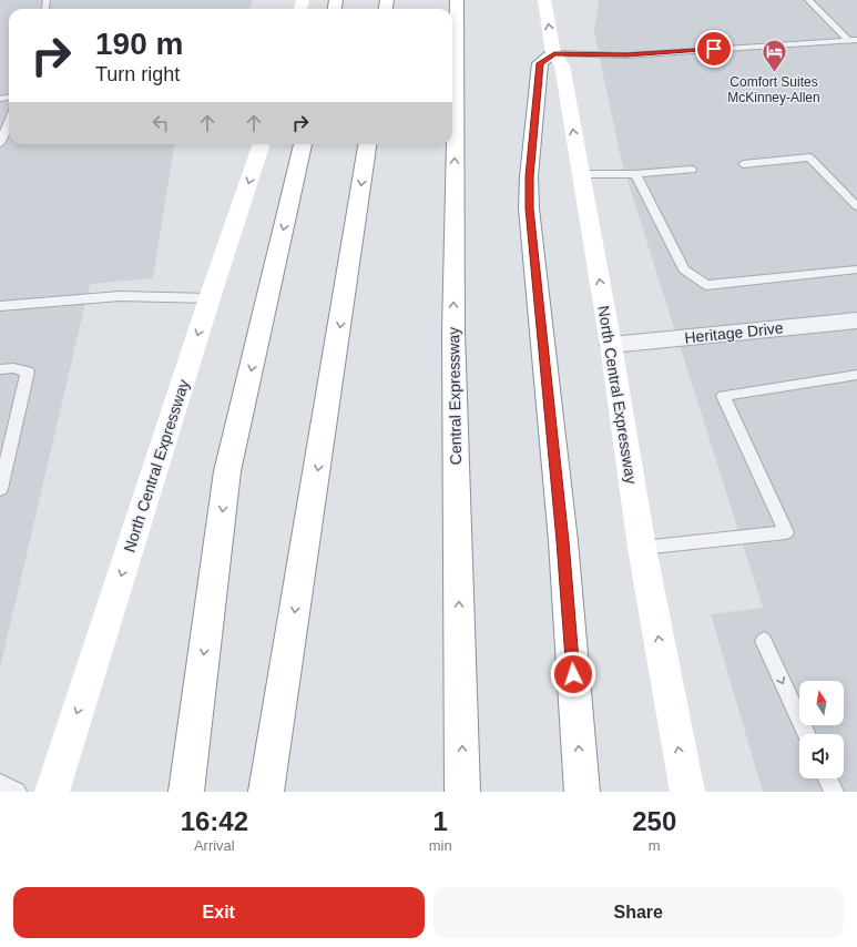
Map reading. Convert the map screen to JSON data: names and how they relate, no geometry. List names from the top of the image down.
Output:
{
  "streets": {
    "main road": ["North Central Expressway", "Central Expressway"],
    "street": ["Heritage Drive"]
  },
  "crossings": [
    ["Heritage Drive", "North Central Expressway"]
  ],
  "places": {
    "hotel": ["Comfort Suites McKinney-Allen"]
  },
  "north": "top",
  "page": {
    "turn": ["190 m", "Turn right"],
    "eta": [
      "16:42",
      "Arrival",
      "1",
      "min",
      "250",
      "m"
    ],
    "buttons": ["Exit", "Share"]
  }
}
